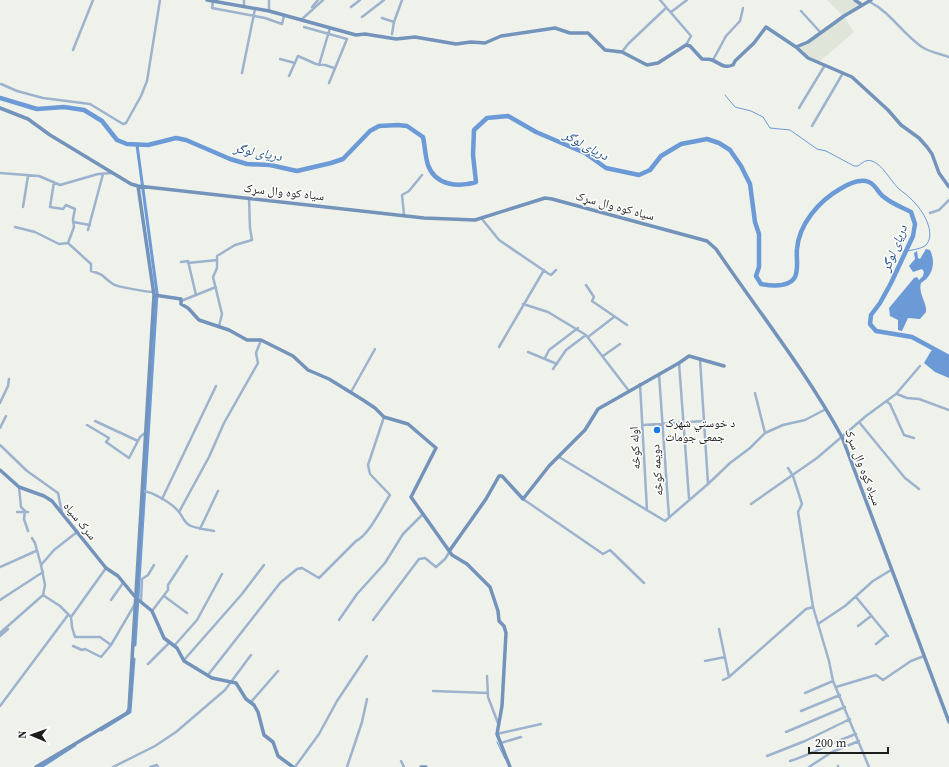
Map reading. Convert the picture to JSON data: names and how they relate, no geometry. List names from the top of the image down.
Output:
{
  "streets": {
    "street": [
      "سیاه کوه وال سړک",
      "اوله کوڅه",
      "دویمه کوڅه",
      "سرک سیاه"
    ]
  },
  "water": ["دریای لوگر"],
  "places": ["د خوستي شهرک جمعی جومات"],
  "scale_bar": "200 m",
  "north": "left"
}
